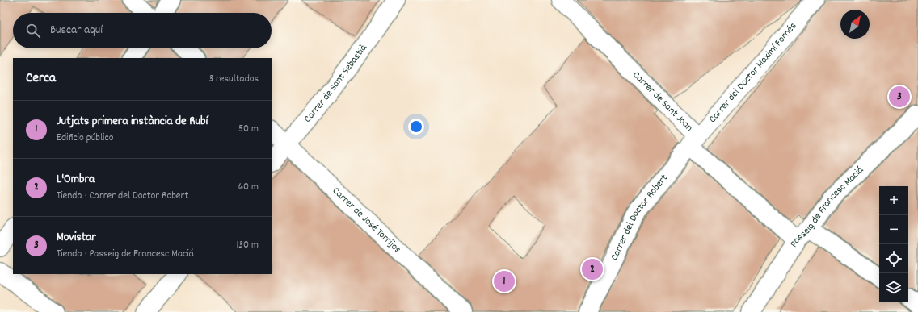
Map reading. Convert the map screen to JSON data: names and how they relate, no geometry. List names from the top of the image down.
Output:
{
  "streets": {
    "street": [
      "Carrer del Doctor Maximí Fornés",
      "Carrer de Sant Sebastià",
      "Carrer de Sant Joan",
      "Passeig de Francesc Maciá",
      "Carrer del Doctor Robert",
      "Carrer de José Torrijos"
    ]
  },
  "crossings": [
    ["Carrer del Doctor Maximí Fornés", "Carrer de Sant Joan"],
    ["Carrer del Doctor Maximí Fornés", "Carrer del Doctor Robert"],
    ["Carrer de Sant Sebastià", "Carrer de José Torrijos"],
    ["Carrer de Sant Joan", "Passeig de Francesc Maciá"],
    ["Carrer de Sant Joan", "Carrer del Doctor Robert"]
  ],
  "north": "top right",
  "page": {
    "search": "Buscar aquí",
    "heading": ["Cerca", "3 resultados"],
    "pins": ["3", "2", "1"],
    "list": [
      {
        "mark": "1",
        "name": "Jutjats primera instància de Rubí",
        "note": "Edificio público",
        "value": "50 m"
      },
      {
        "mark": "2",
        "name": "L'Ombra",
        "note": "Tienda · Carrer del Doctor Robert",
        "value": "60 m"
      },
      {
        "mark": "3",
        "name": "Movistar",
        "note": "Tienda · Passeig de Francesc Maciá",
        "value": "130 m"
      }
    ],
    "map_buttons": ["+", "−"]
  }
}
